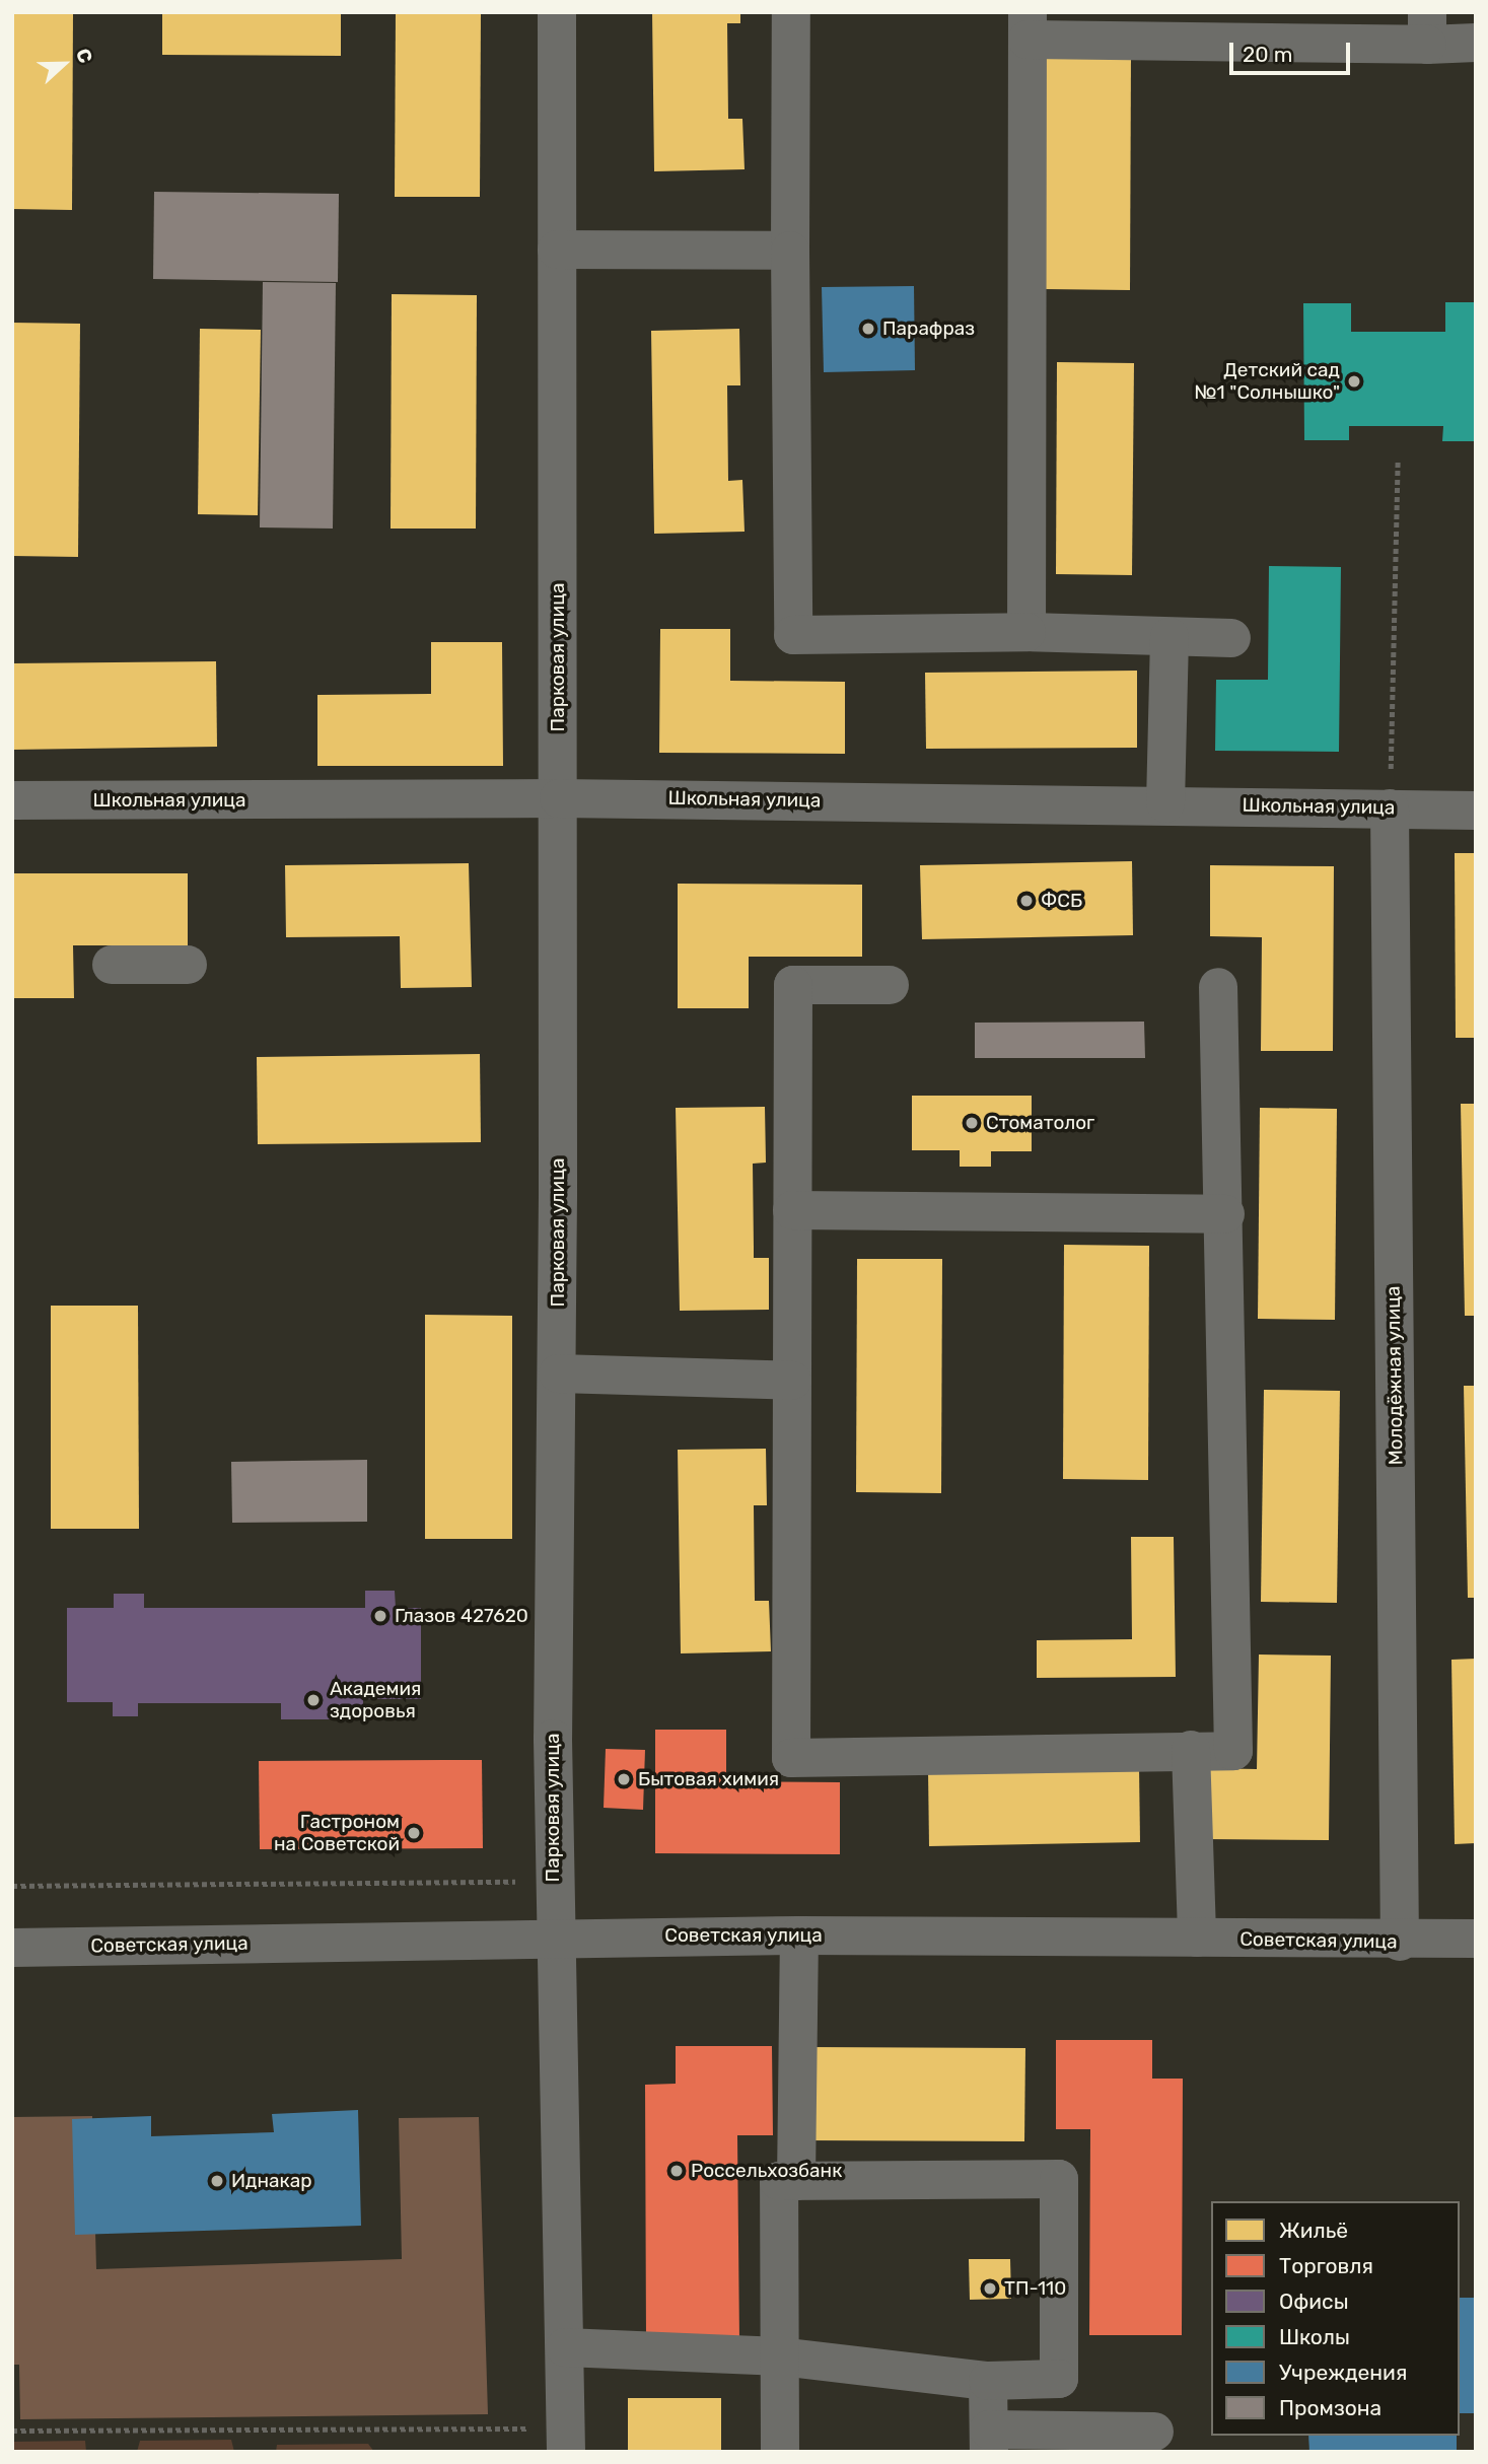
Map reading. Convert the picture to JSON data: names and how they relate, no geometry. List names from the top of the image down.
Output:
{
  "streets": {
    "street": [
      "Парковая улица",
      "Школьная улица",
      "Молодёжная улица",
      "Советская улица"
    ]
  },
  "crossings": [
    ["Парковая улица", "Школьная улица"],
    ["Парковая улица", "Советская улица"],
    ["Школьная улица", "Молодёжная улица"],
    ["Молодёжная улица", "Советская улица"]
  ],
  "places": [
    "Парафраз",
    "Детский сад №1 \"Солнышко\"",
    "ФСБ",
    "Стоматолог",
    "Глазов 427620",
    "Академия здоровья",
    "Бытовая химия",
    "Гастроном на Советской",
    "Россельхозбанк",
    "Иднакар",
    "ТП-110"
  ],
  "legend": [
    "Жильё",
    "Торговля",
    "Офисы",
    "Школы",
    "Учреждения",
    "Промзона"
  ],
  "scale_bar": "20 m",
  "north": "right"
}
